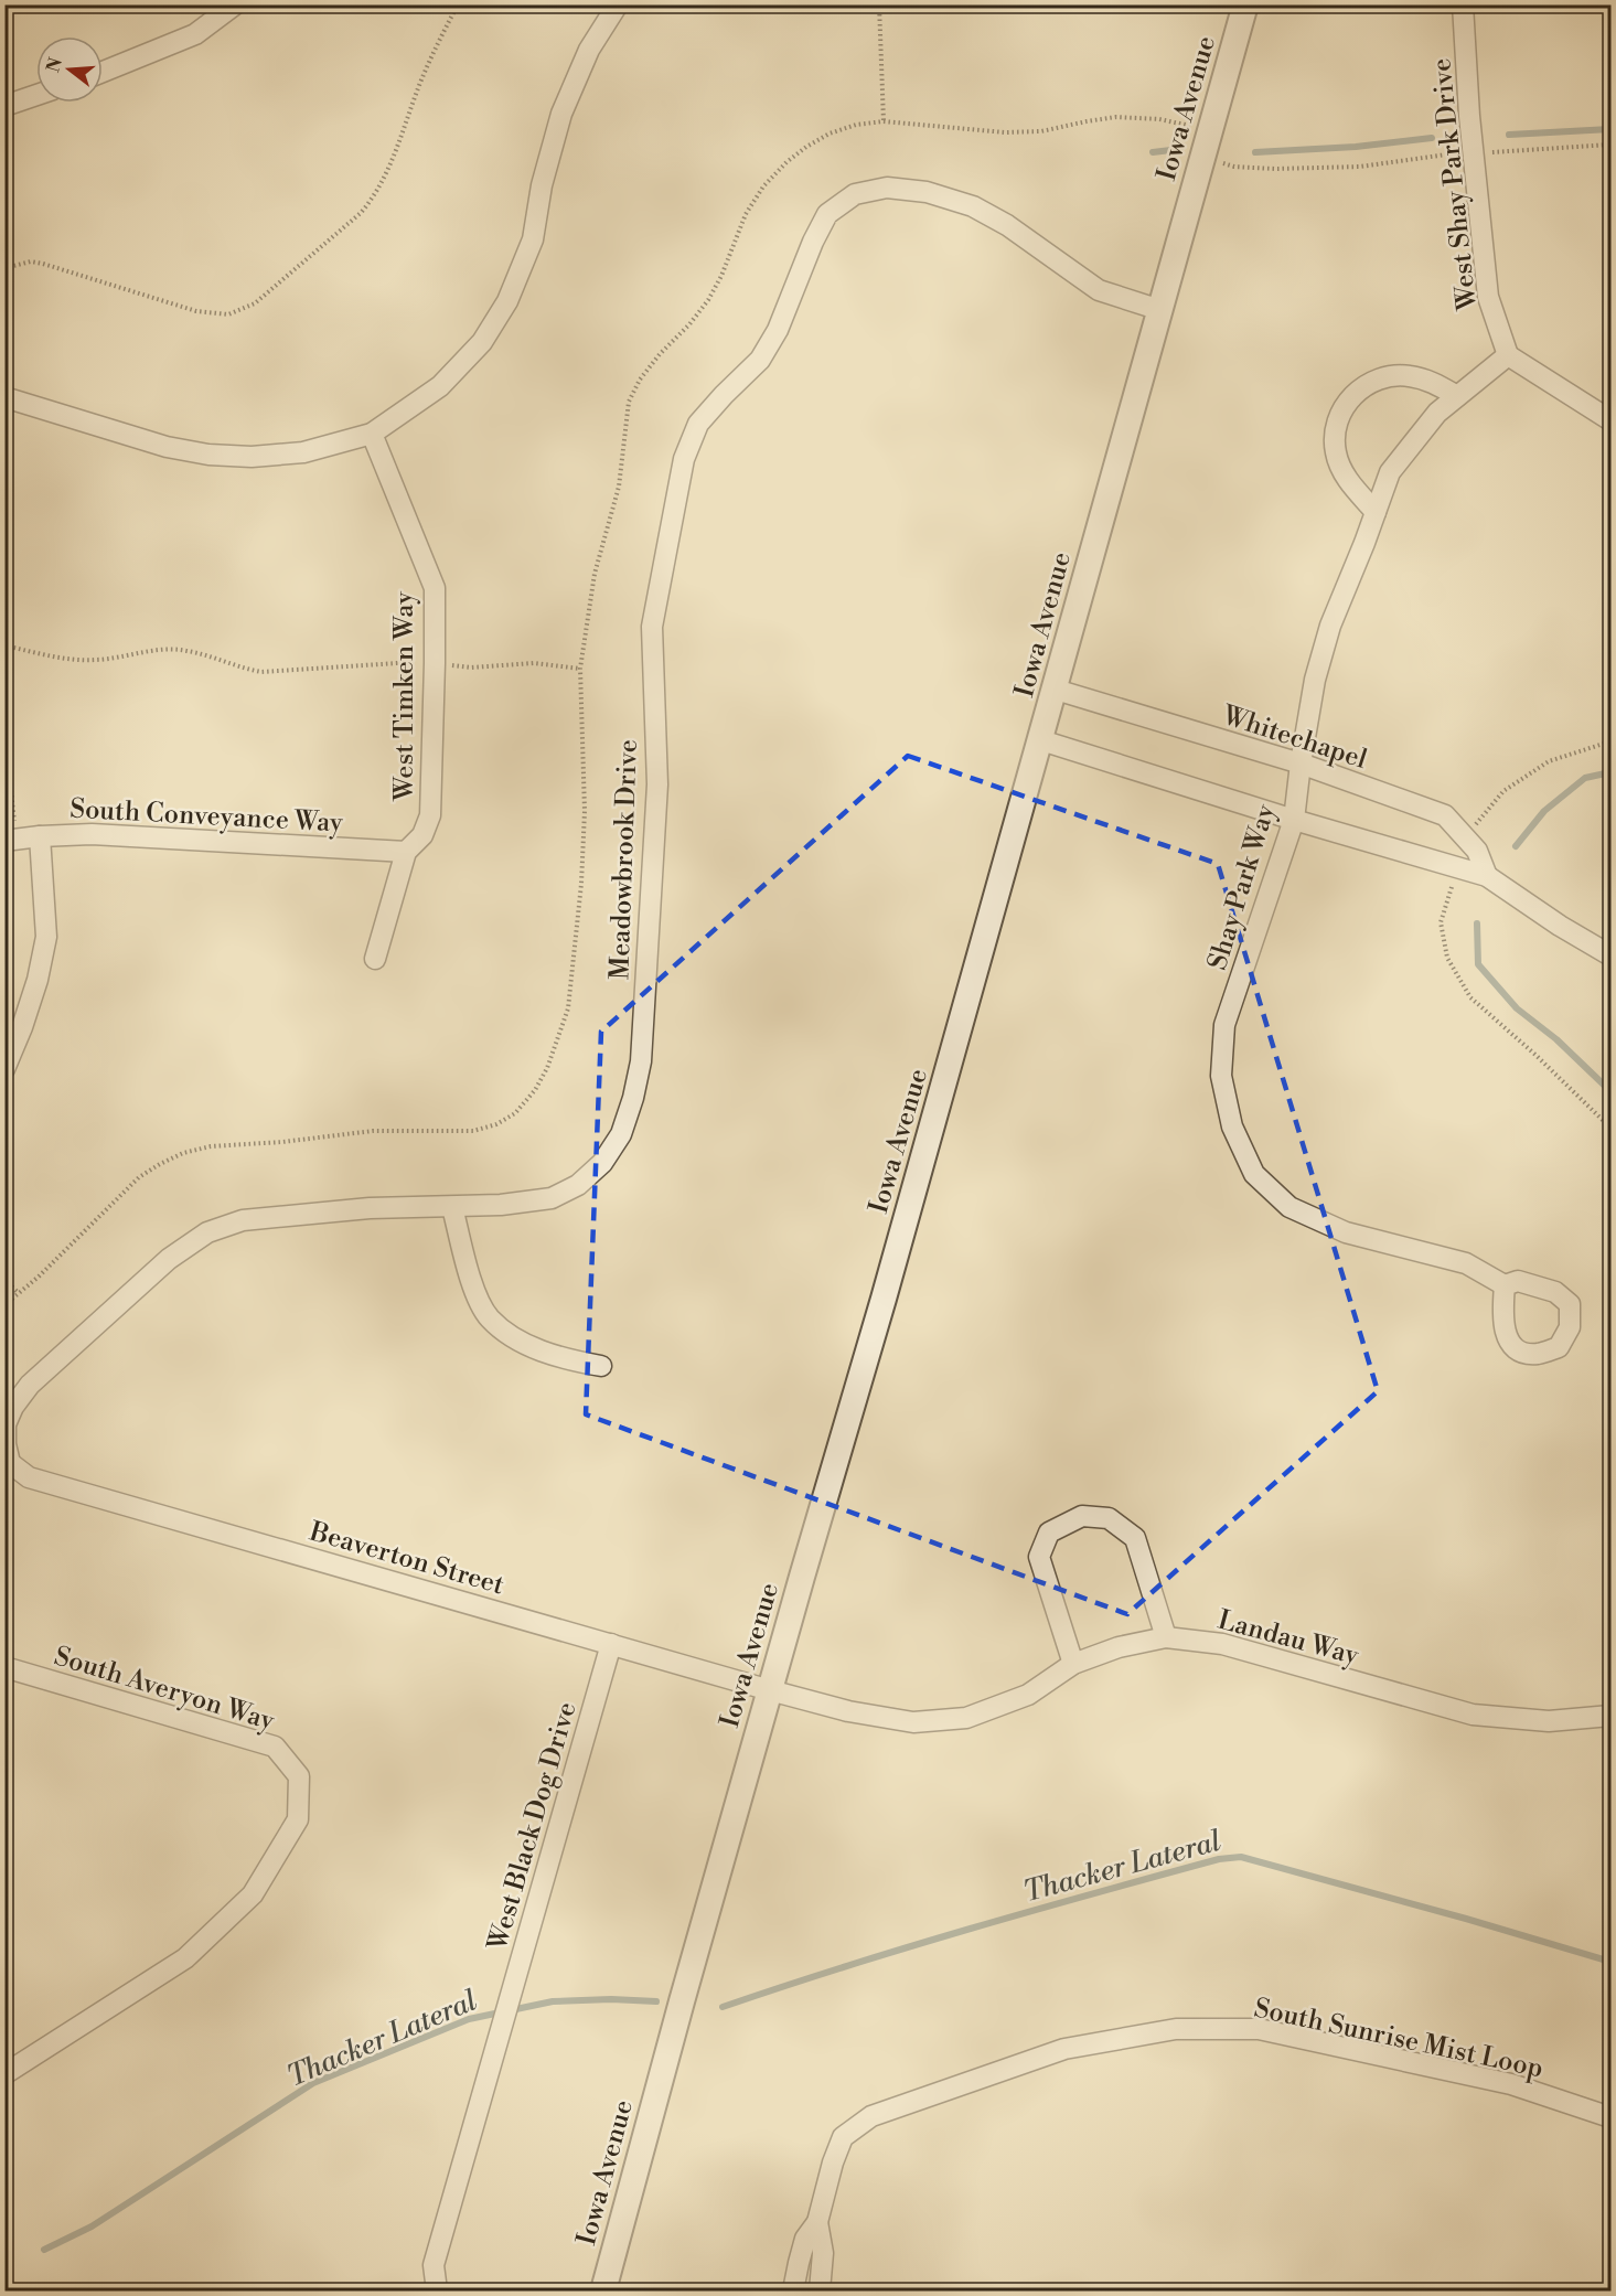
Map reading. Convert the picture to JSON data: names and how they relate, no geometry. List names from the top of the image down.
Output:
{
  "streets": {
    "street": [
      "Iowa Avenue",
      "West Shay Park Drive",
      "West Timken Way",
      "Whitechapel",
      "South Conveyance Way",
      "Meadowbrook Drive",
      "Shay Park Way",
      "Beaverton Street",
      "Landau Way",
      "South Averyon Way",
      "West Black Dog Drive",
      "South Sunrise Mist Loop"
    ]
  },
  "crossings": [
    ["Iowa Avenue", "Whitechapel"],
    ["Iowa Avenue", "Meadowbrook Drive"],
    ["Iowa Avenue", "Beaverton Street"],
    ["Iowa Avenue", "Landau Way"],
    ["West Shay Park Drive", "Shay Park Way"],
    ["West Timken Way", "South Conveyance Way"],
    ["Whitechapel", "Shay Park Way"],
    ["Meadowbrook Drive", "Beaverton Street"],
    ["Beaverton Street", "Landau Way"],
    ["Beaverton Street", "West Black Dog Drive"]
  ],
  "water": ["Thacker Lateral"],
  "north": "left"
}
